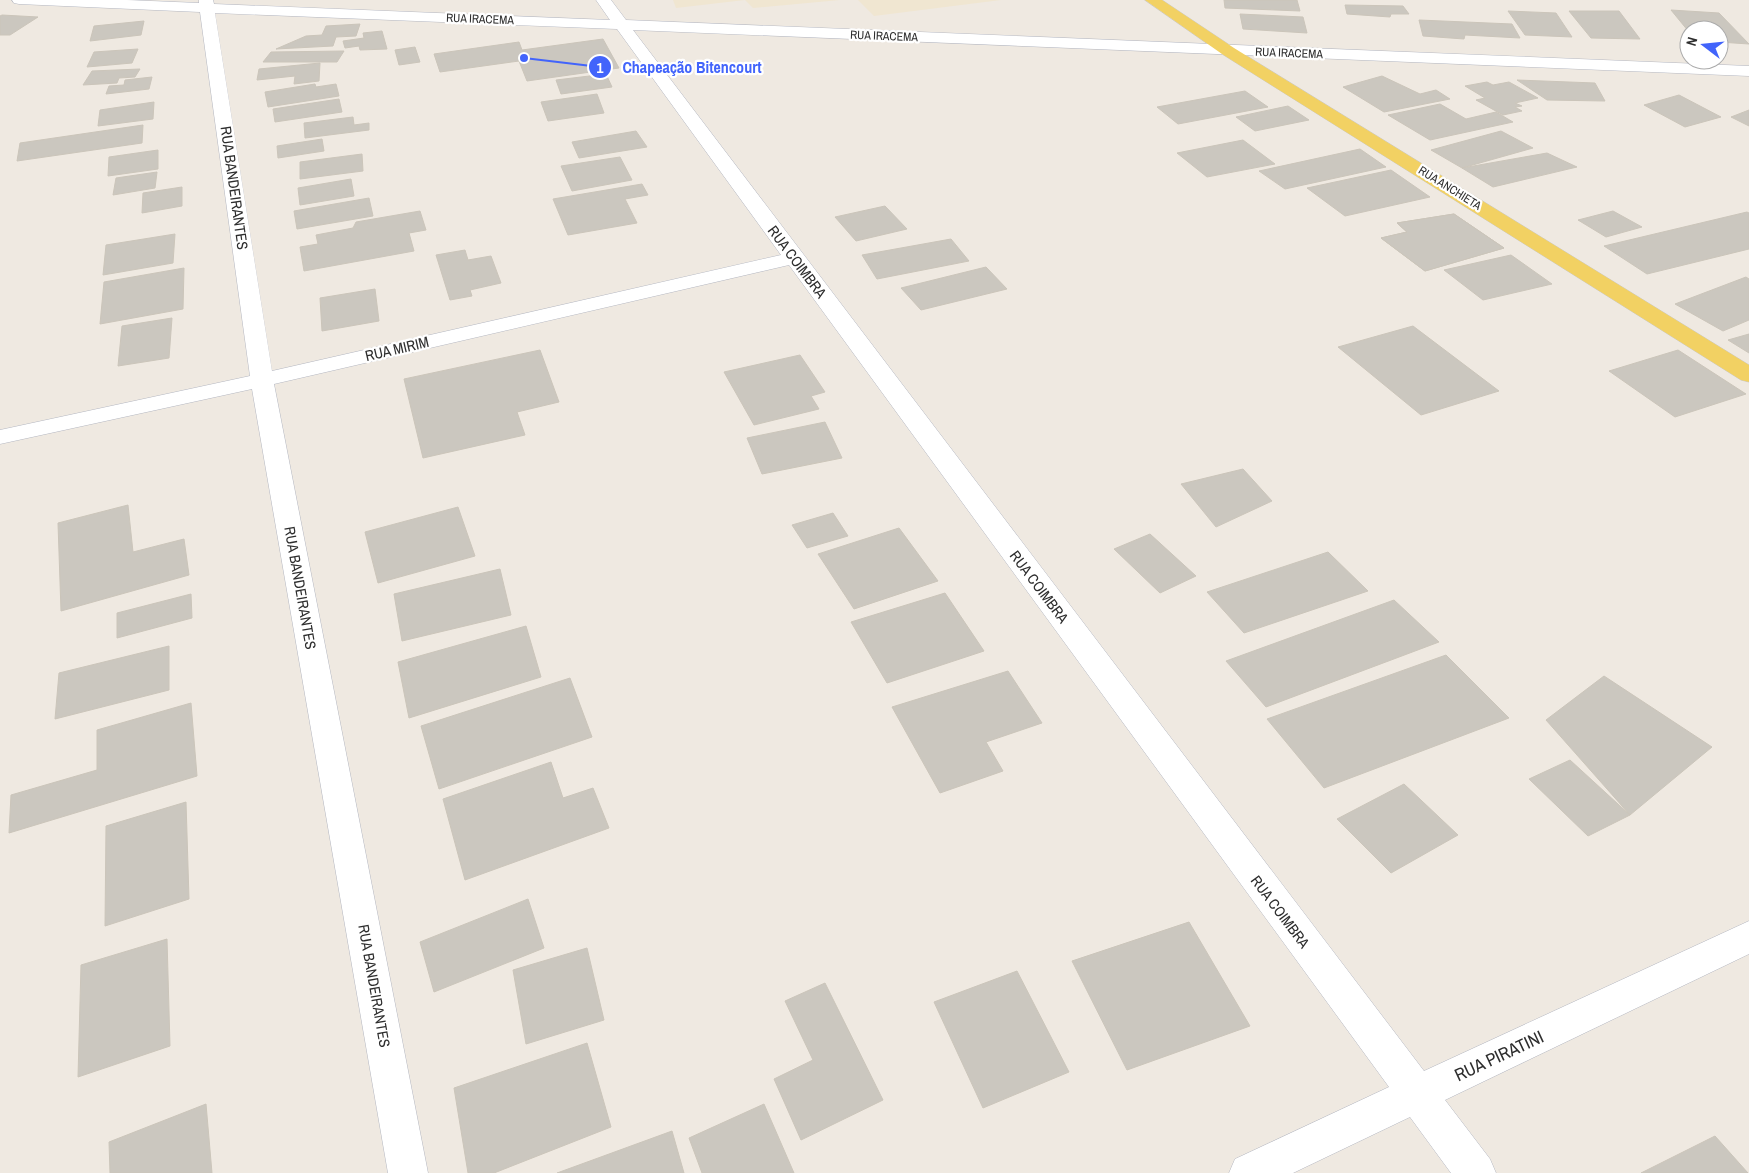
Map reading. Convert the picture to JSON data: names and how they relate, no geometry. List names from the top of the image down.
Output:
{
  "streets": {
    "main road": ["RUA ANCHIETA"],
    "street": [
      "RUA IRACEMA",
      "RUA BANDEIRANTES",
      "RUA COIMBRA",
      "RUA MIRIM",
      "RUA PIRATINI"
    ]
  },
  "crossings": [
    ["RUA IRACEMA", "RUA BANDEIRANTES"],
    ["RUA IRACEMA", "RUA ANCHIETA"],
    ["RUA IRACEMA", "RUA COIMBRA"],
    ["RUA BANDEIRANTES", "RUA MIRIM"],
    ["RUA COIMBRA", "RUA MIRIM"],
    ["RUA COIMBRA", "RUA PIRATINI"]
  ],
  "places": ["Chapeação Bitencourt"],
  "north": "left"
}
